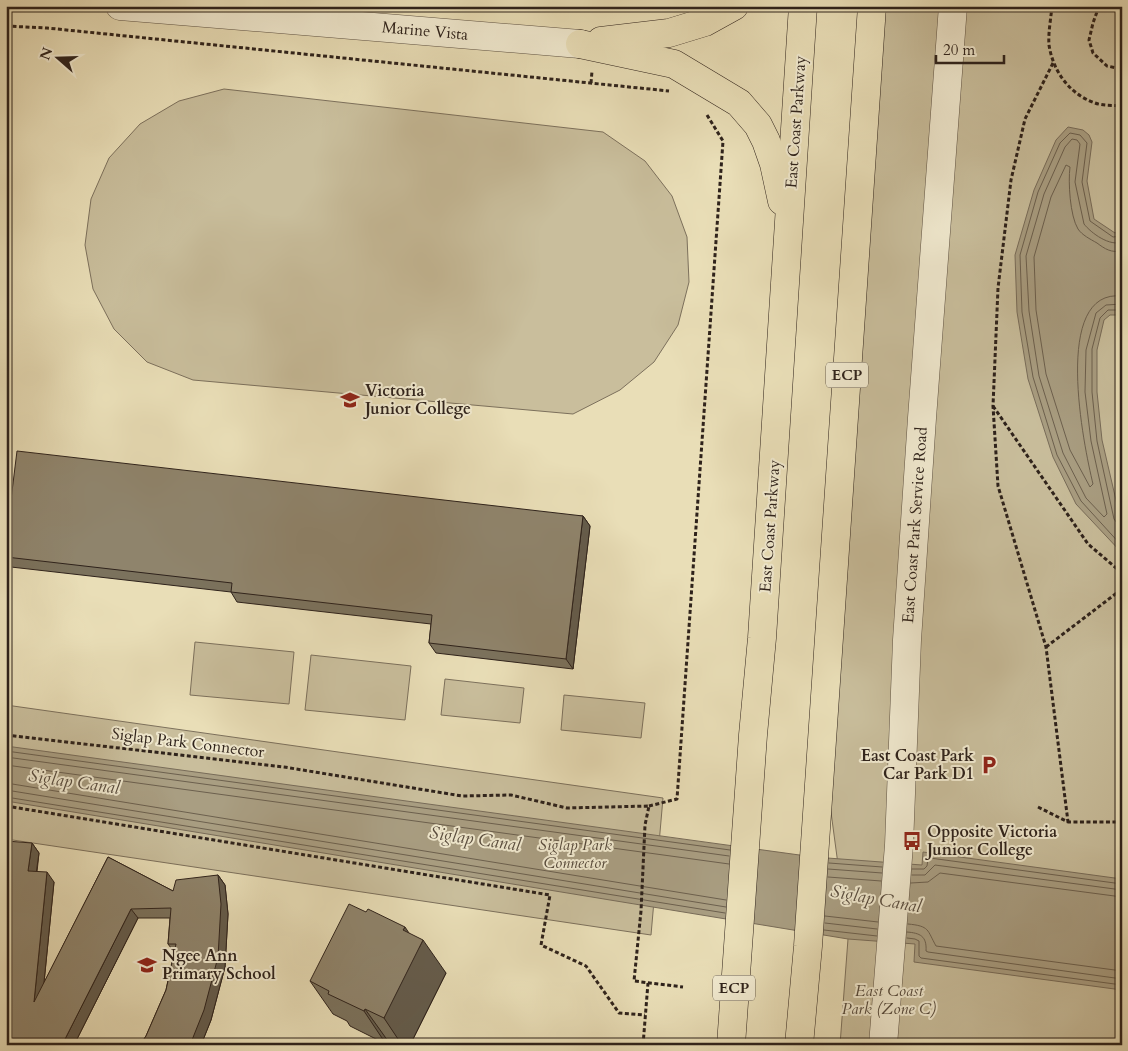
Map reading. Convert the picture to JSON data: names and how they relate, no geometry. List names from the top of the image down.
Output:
{
  "streets": {
    "highway": ["East Coast Parkway", "ECP"],
    "street": ["Marine Vista", "East Coast Park Service Road"],
    "path": ["Siglap Park Connector"]
  },
  "water": ["Siglap Canal"],
  "parks": ["Siglap Park Connector", "East Coast Park (Zone C)"],
  "places": {
    "school or university": ["Victoria Junior College", "Ngee Ann Primary School"],
    "parking": ["East Coast Park Car Park D1"],
    "bus stop": ["Opposite Victoria Junior College"]
  },
  "scale_bar": "20 m",
  "north": "left"
}
